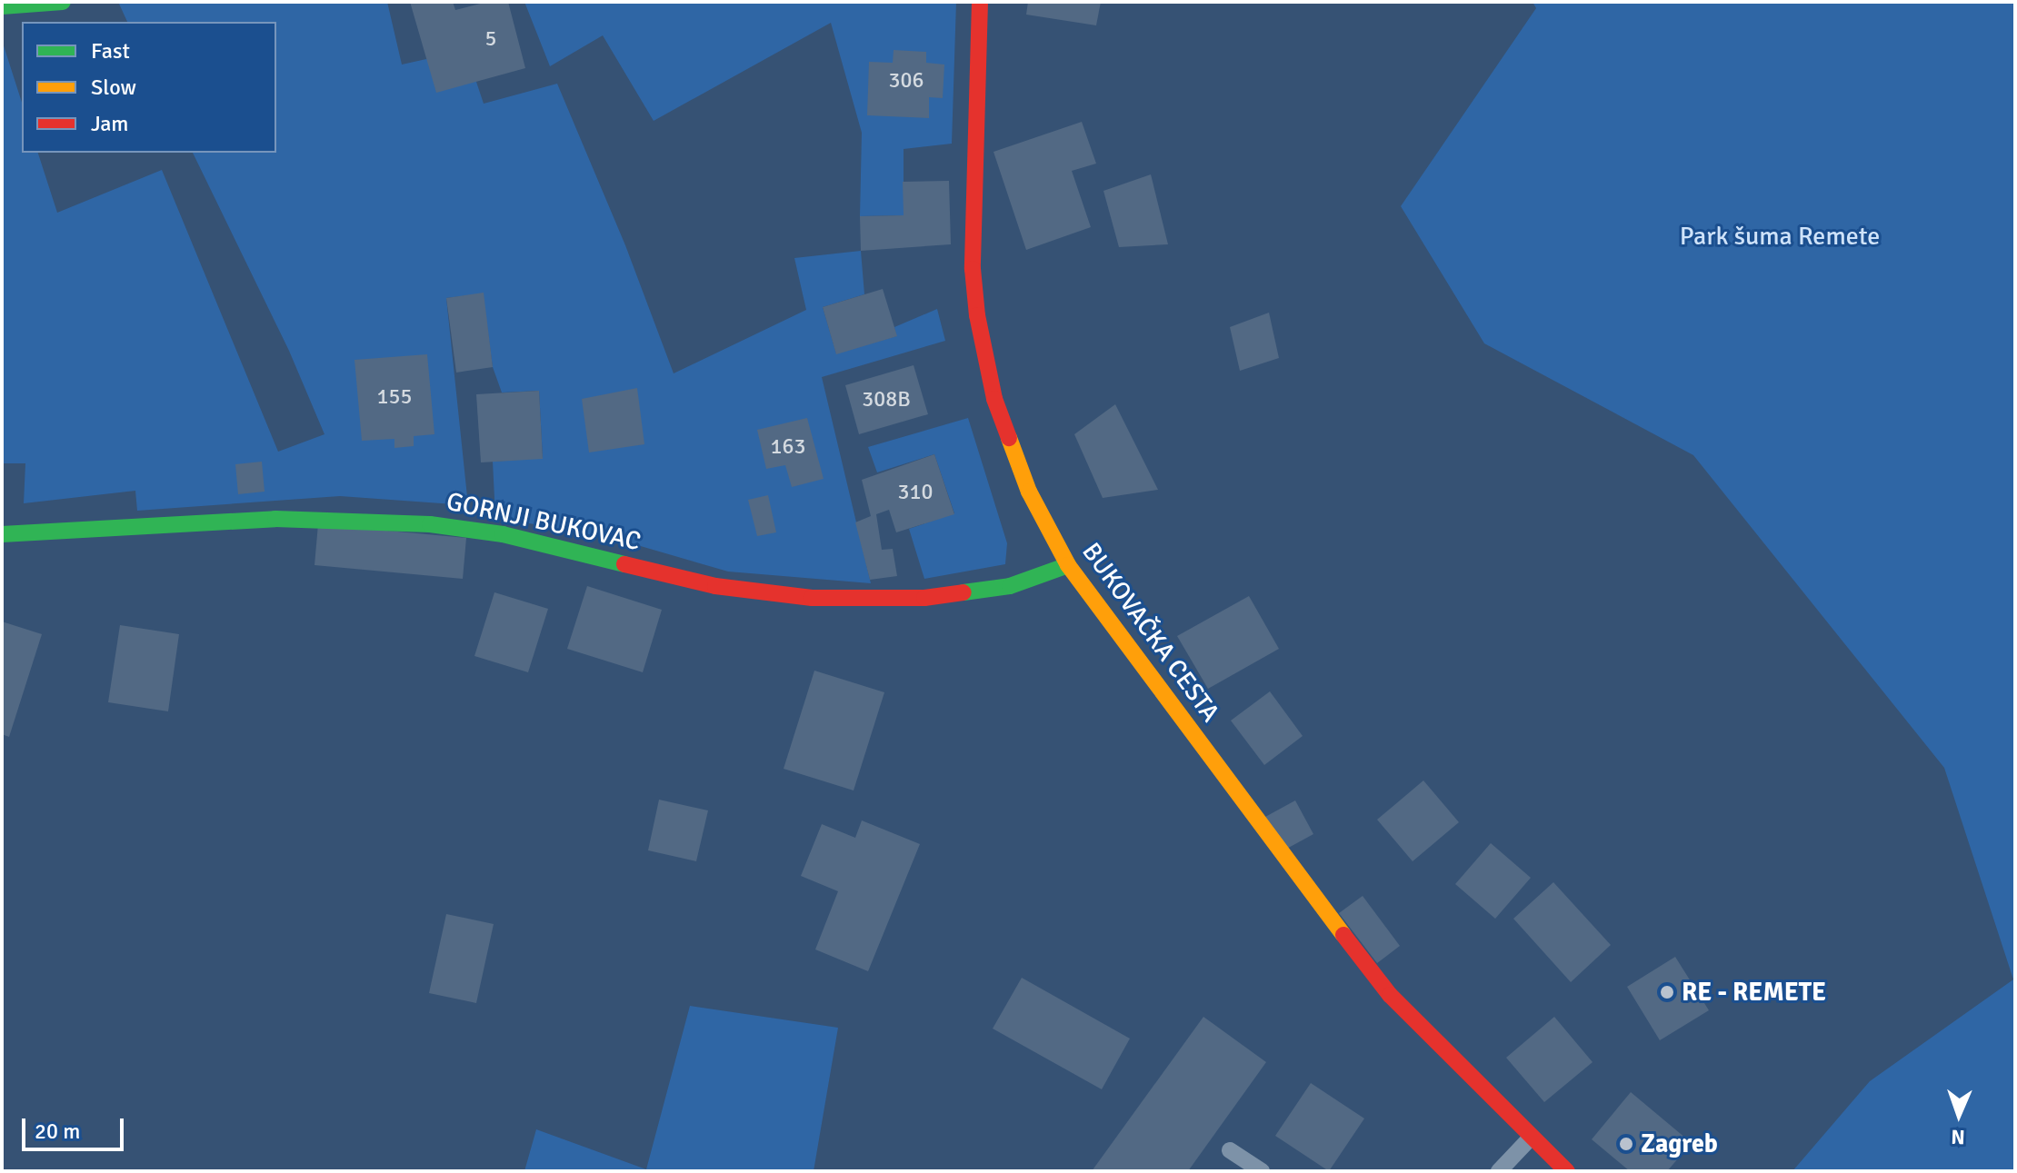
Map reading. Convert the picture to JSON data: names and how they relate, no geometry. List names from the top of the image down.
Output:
{
  "streets": {
    "main road": ["GORNJI BUKOVAC", "BUKOVAČKA CESTA"]
  },
  "crossings": [
    ["GORNJI BUKOVAC", "BUKOVAČKA CESTA"]
  ],
  "parks": ["Park šuma Remete"],
  "places": ["RE - REMETE", "Zagreb"],
  "house_numbers": [
    "5",
    "306",
    "155",
    "308B",
    "163",
    "310"
  ],
  "legend": ["Fast", "Slow", "Jam"],
  "scale_bar": "20 m",
  "north": "bottom"
}
